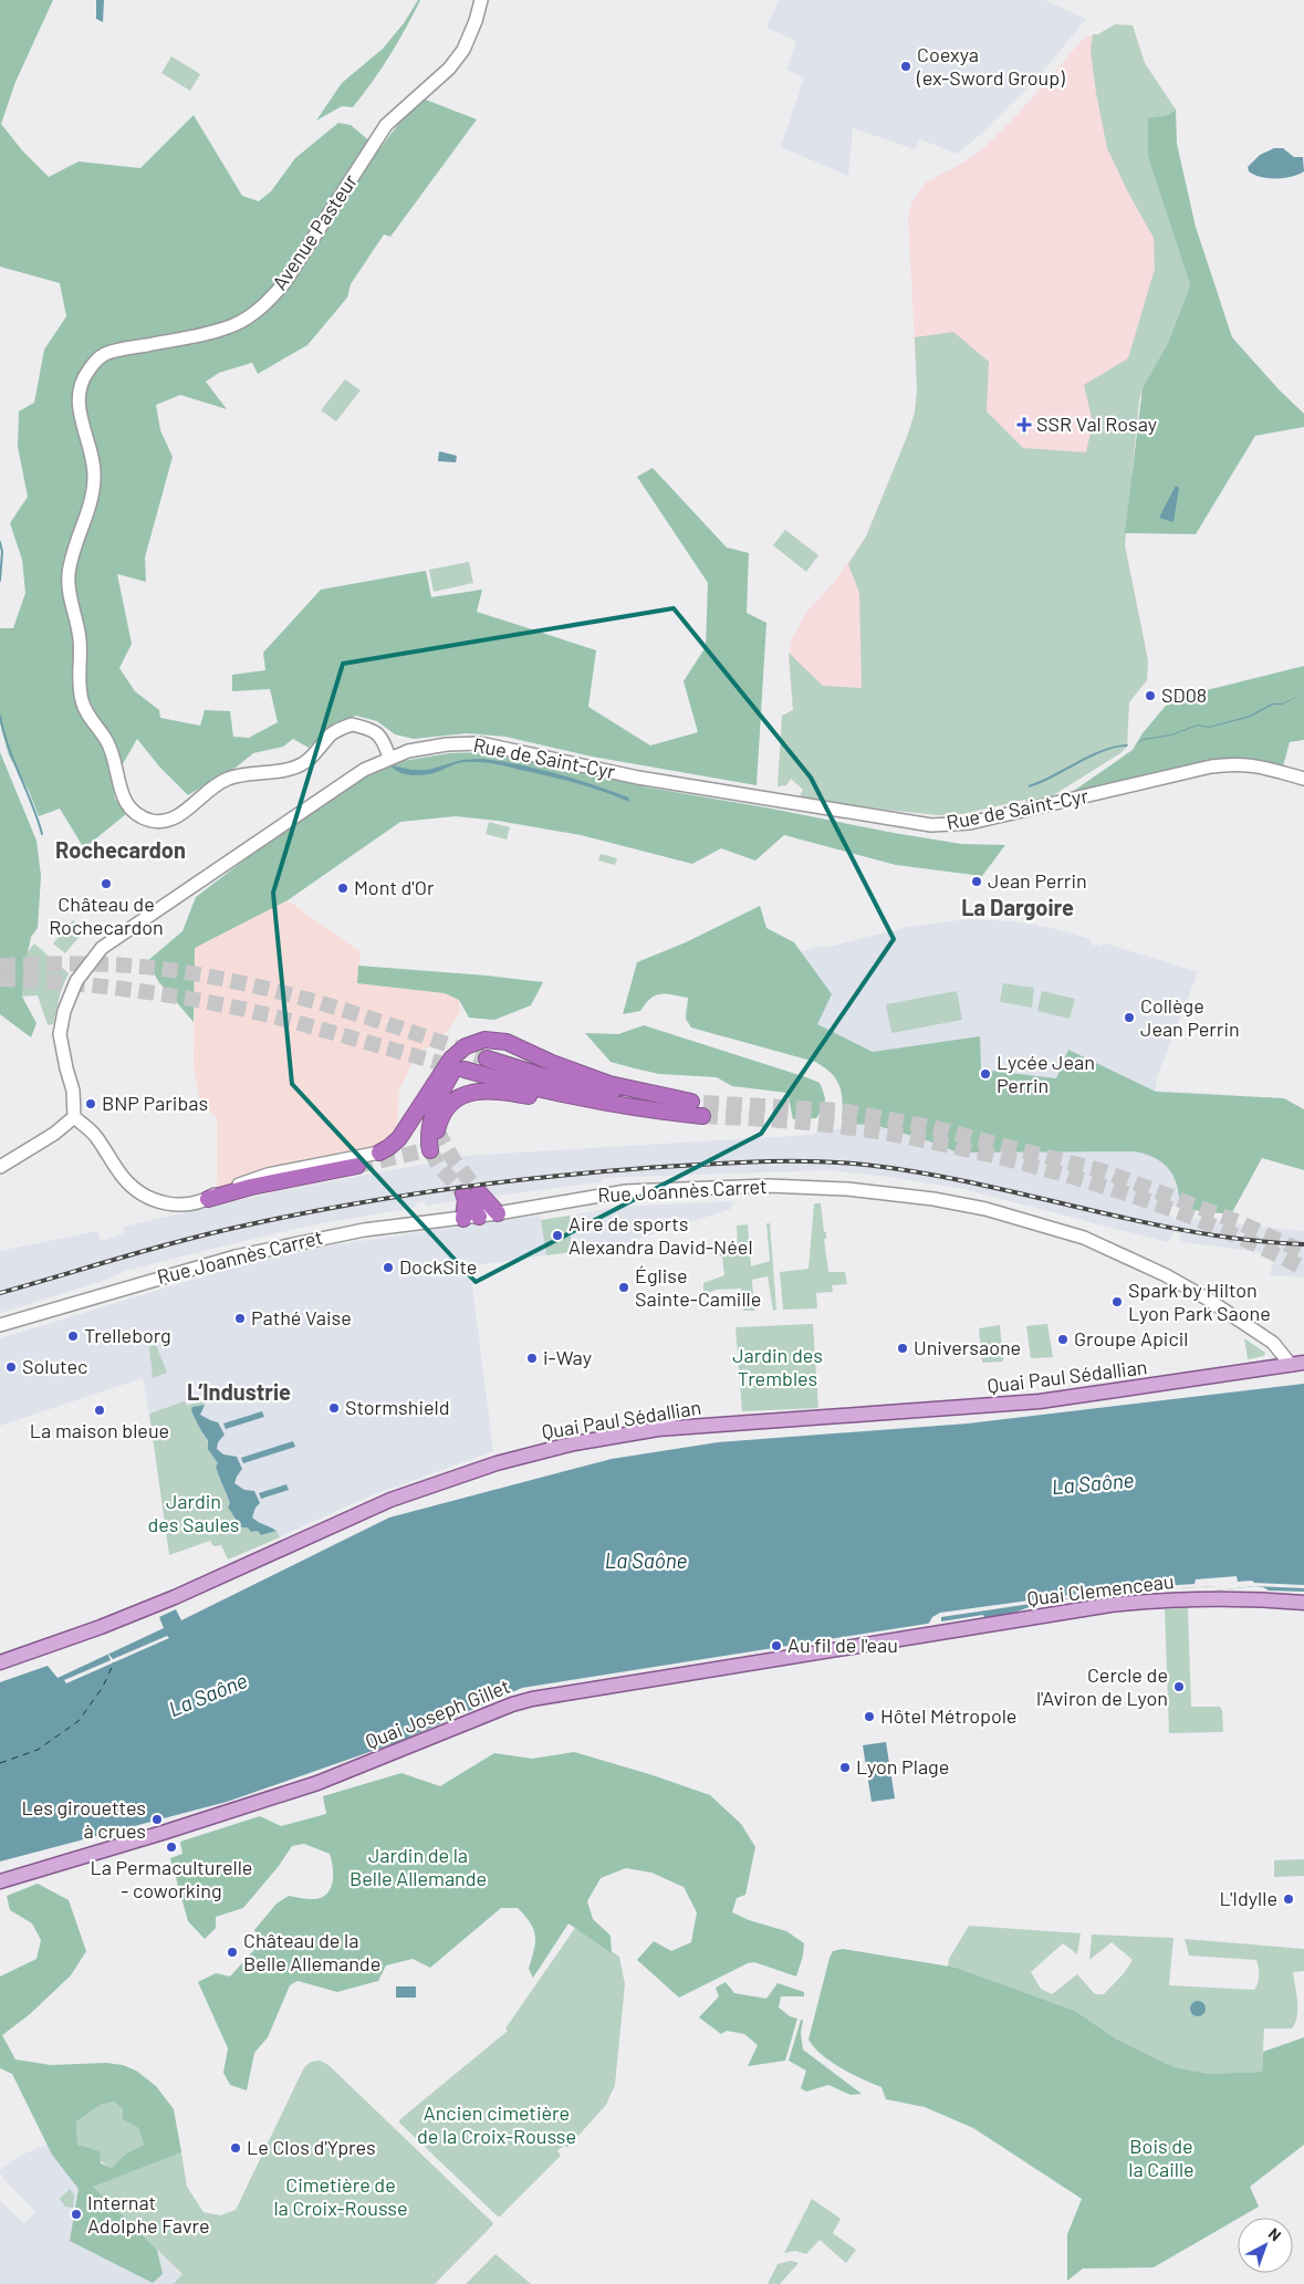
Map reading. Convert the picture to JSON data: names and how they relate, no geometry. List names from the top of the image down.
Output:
{
  "streets": {
    "main road": [
      "Avenue Pasteur",
      "Rue de Saint-Cyr",
      "Rue Joannès Carret",
      "Quai Paul Sédallian",
      "Quai Clemenceau",
      "Quai Joseph Gillet"
    ]
  },
  "crossings": [
    ["Avenue Pasteur", "Rue de Saint-Cyr"],
    ["Rue Joannès Carret", "Quai Paul Sédallian"],
    ["Quai Clemenceau", "Quai Joseph Gillet"]
  ],
  "districts": ["Rochecardon", "La Dargoire", "L’Industrie"],
  "water": ["La Saône"],
  "parks": [
    "Jardin des Trembles",
    "Jardin des Saules",
    "Jardin de la Belle Allemande",
    "Ancien cimetière de la Croix-Rousse",
    "Bois de la Caille",
    "Cimetière de la Croix-Rousse"
  ],
  "places": {
    "other": [
      "Coexya (ex-Sword Group)",
      "SD08",
      "Jean Perrin",
      "Château de Rochecardon",
      "Mont d'Or",
      "Collège Jean Perrin",
      "Lycée Jean Perrin",
      "BNP Paribas",
      "Aire de sports Alexandra David-Néel",
      "DockSite",
      "Église Sainte-Camille",
      "Spark by Hilton Lyon Park Saone",
      "Pathé Vaise",
      "Trelleborg",
      "Groupe Apicil",
      "Universaone",
      "i-Way",
      "Solutec",
      "Stormshield",
      "La maison bleue",
      "Au fil de l'eau",
      "Cercle de l'Aviron de Lyon",
      "Hôtel Métropole",
      "Lyon Plage",
      "Les girouettes à crues",
      "La Permaculturelle - coworking",
      "L'Idylle",
      "Château de la Belle Allemande",
      "Le Clos d'Ypres",
      "Internat Adolphe Favre"
    ],
    "health": ["SSR Val Rosay"]
  },
  "north": "top right"
}
